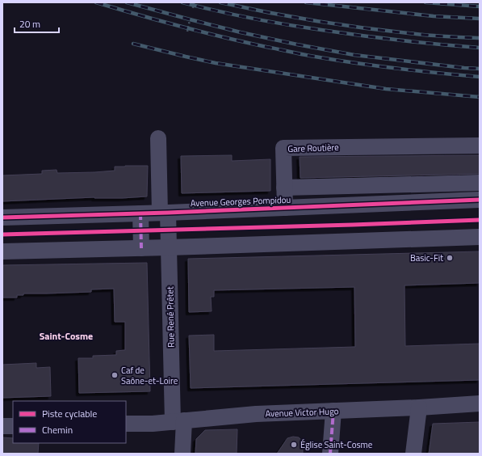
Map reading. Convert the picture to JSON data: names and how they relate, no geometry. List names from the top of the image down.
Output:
{
  "streets": {
    "street": [
      "Gare Routière",
      "Avenue Georges Pompidou",
      "Rue René Prêtet",
      "Avenue Victor Hugo"
    ]
  },
  "crossings": [
    ["Avenue Georges Pompidou", "Rue René Prêtet"],
    ["Rue René Prêtet", "Avenue Victor Hugo"]
  ],
  "districts": ["Saint-Cosme"],
  "places": ["Basic-Fit", "Caf de Saône-et-Loire", "Église Saint-Cosme"],
  "legend": ["Piste cyclable", "Chemin"],
  "scale_bar": "20 m"
}
